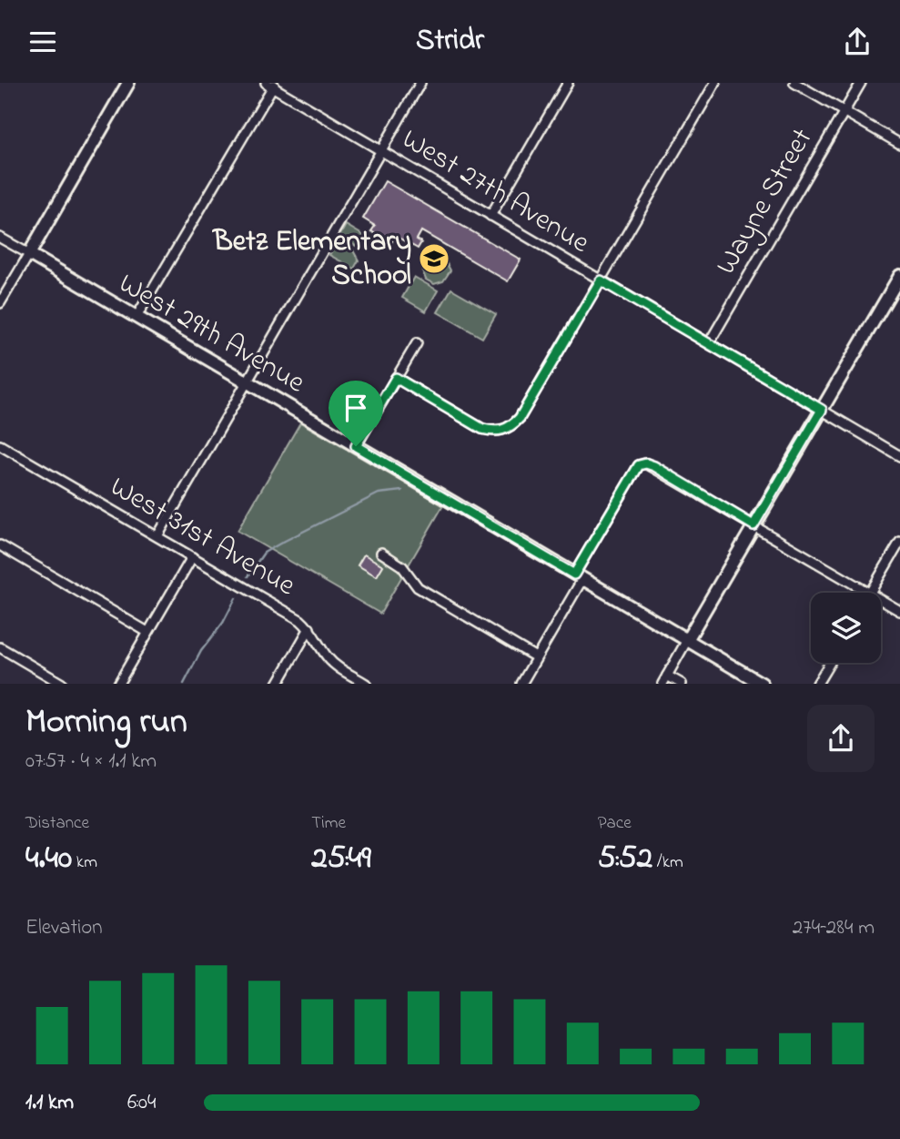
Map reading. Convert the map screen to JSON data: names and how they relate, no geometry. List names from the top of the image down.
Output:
{
  "streets": {
    "street": [
      "West 27th Avenue",
      "Wayne Street",
      "West 29th Avenue",
      "West 31st Avenue"
    ]
  },
  "crossings": [
    ["West 27th Avenue", "Wayne Street"]
  ],
  "places": {
    "school or university": ["Betz Elementary School"]
  },
  "page": {
    "header": "Stridr",
    "heading": ["Morning run", "07:57 · 4 × 1.1 km"],
    "stats": [
      ["Distance", "4.40 km"],
      ["Time", "25:49"],
      ["Pace", "5:52 /km"]
    ],
    "chart": ["Elevation", "274–284 m"],
    "list": [
      {
        "name": "1.1 km",
        "note": "6:04"
      }
    ]
  }
}
